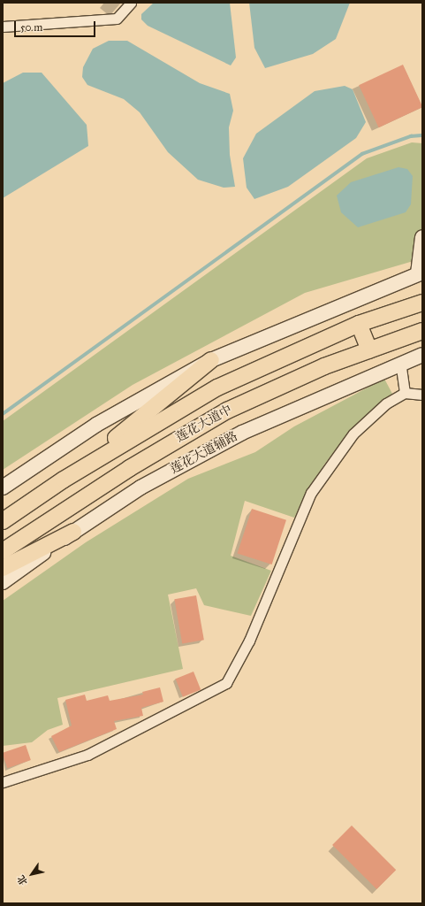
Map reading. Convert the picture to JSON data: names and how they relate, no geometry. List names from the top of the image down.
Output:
{
  "streets": {
    "main road": ["莲花大道中"],
    "street": ["莲花大道辅路"]
  },
  "scale_bar": "50 m",
  "north": "bottom left"
}
